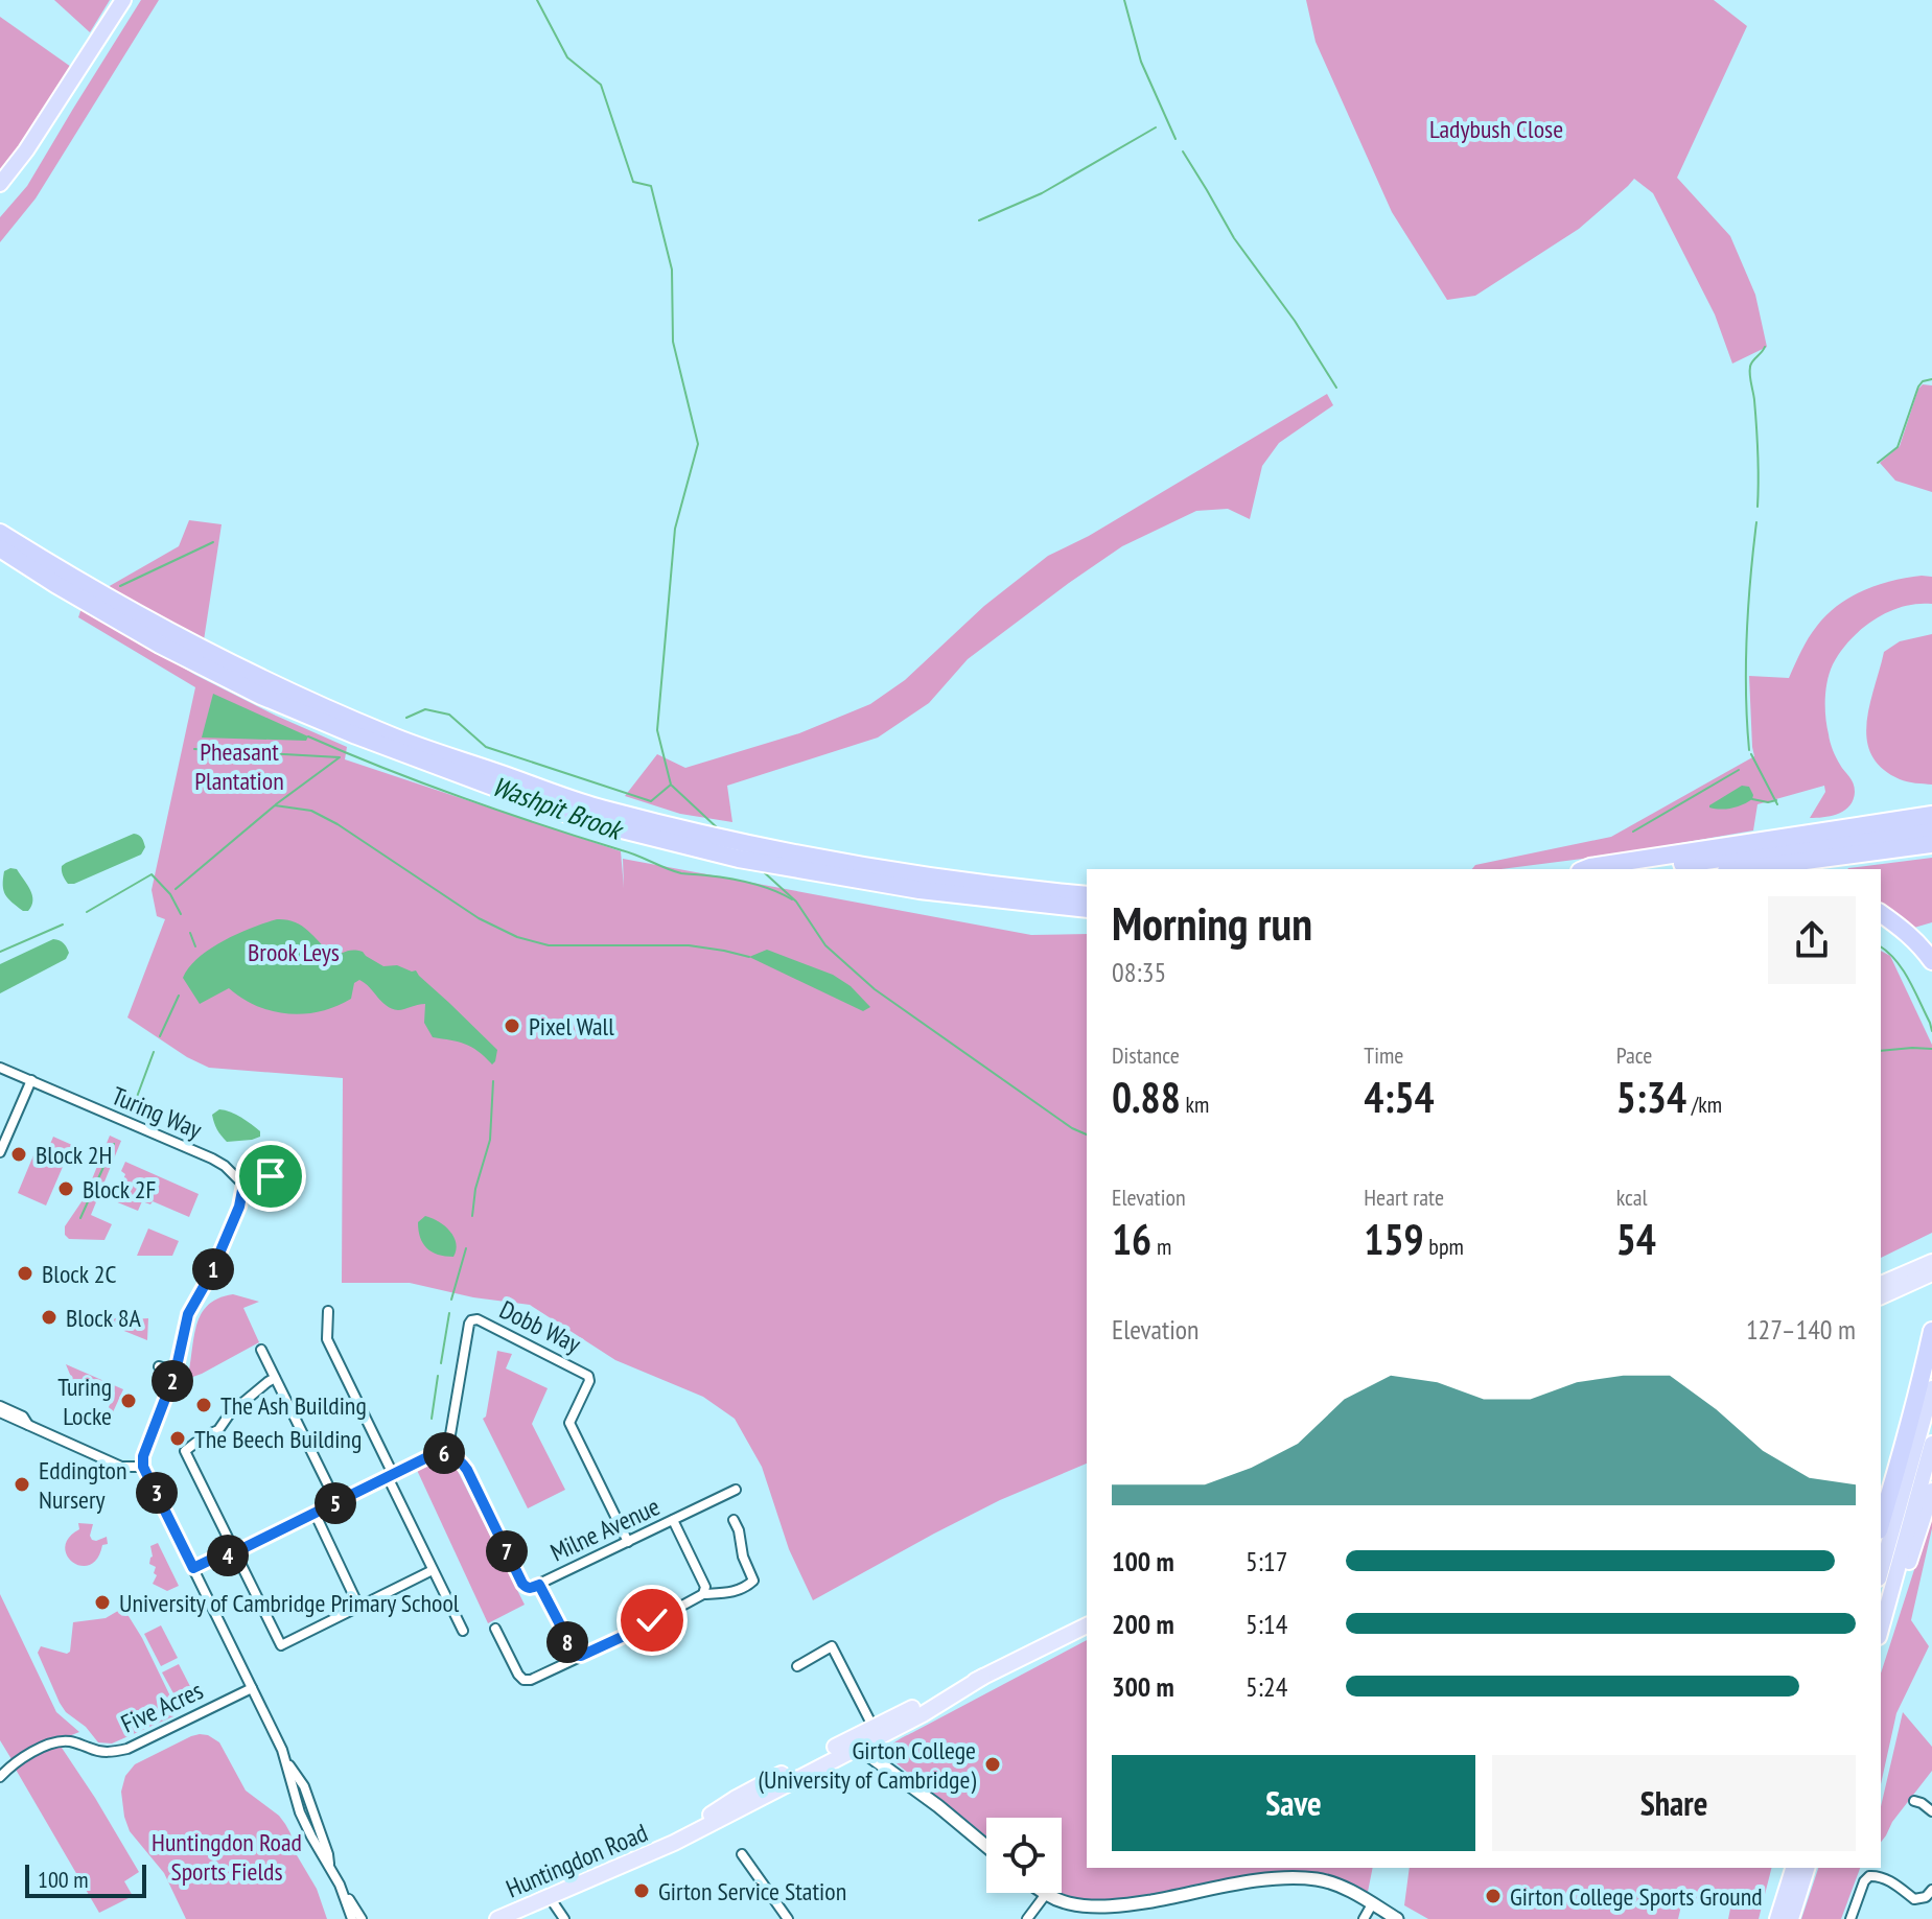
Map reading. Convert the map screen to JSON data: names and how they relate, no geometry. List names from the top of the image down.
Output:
{
  "streets": {
    "main road": ["Huntingdon Road"],
    "street": [
      "Turing Way",
      "Dobb Way",
      "Milne Avenue",
      "Five Acres"
    ]
  },
  "crossings": [
    ["Dobb Way", "Milne Avenue"]
  ],
  "water": ["Washpit Brook"],
  "parks": [
    "Ladybush Close",
    "Pheasant Plantation",
    "Brook Leys",
    "Huntingdon Road Sports Fields"
  ],
  "places": [
    "Pixel Wall",
    "Block 2H",
    "Block 2F",
    "Block 2C",
    "Block 8A",
    "Turing Locke",
    "The Ash Building",
    "The Beech Building",
    "Eddington Nursery",
    "University of Cambridge Primary School",
    "Girton College (University of Cambridge)",
    "Girton Service Station",
    "Girton College Sports Ground"
  ],
  "scale_bar": "100 m",
  "page": {
    "heading": ["Morning run", "08:35"],
    "stats": [
      ["Distance", "0.88 km"],
      ["Time", "4:54"],
      ["Pace", "5:34 /km"],
      ["Elevation", "16 m"],
      ["Heart rate", "159 bpm"],
      ["kcal", "54"]
    ],
    "pins": [
      "1",
      "2",
      "6",
      "3",
      "5",
      "7",
      "4",
      "8"
    ],
    "chart": ["Elevation", "127–140 m"],
    "list": [
      {
        "name": "100 m",
        "note": "5:17"
      },
      {
        "name": "200 m",
        "note": "5:14"
      },
      {
        "name": "300 m",
        "note": "5:24"
      }
    ],
    "buttons": ["Save", "Share"],
    "scale": "100 m"
  }
}
